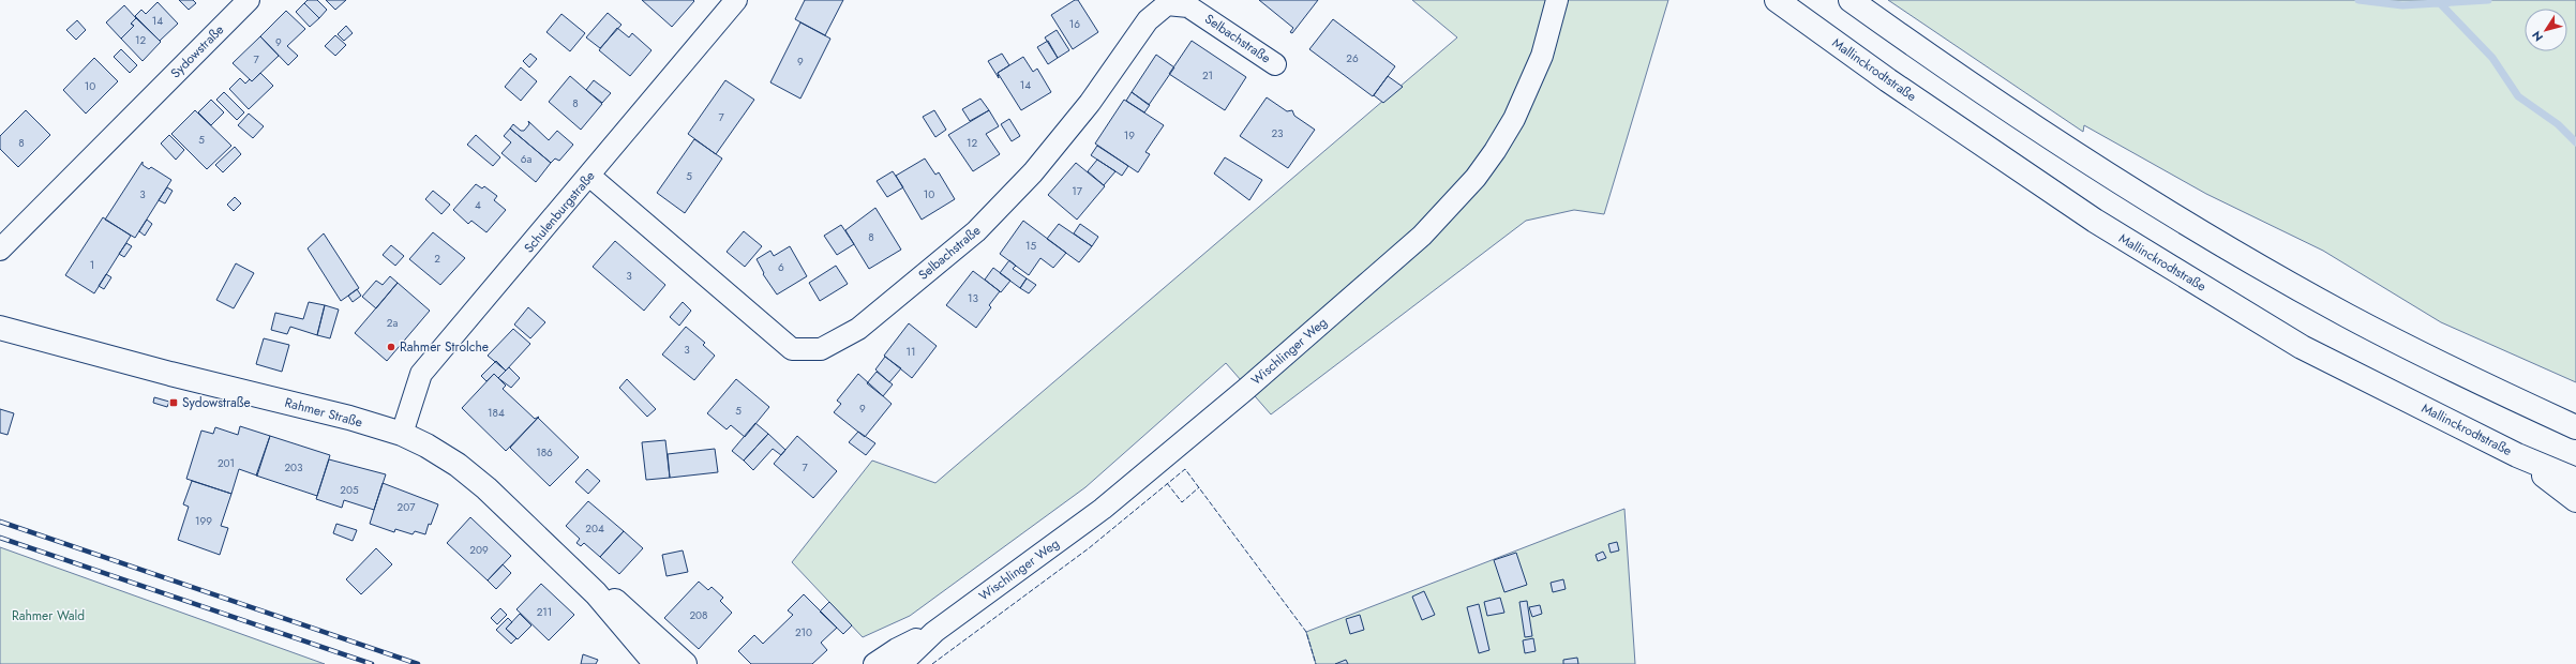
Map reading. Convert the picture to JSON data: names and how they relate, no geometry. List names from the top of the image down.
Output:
{
  "streets": {
    "main road": ["Mallinckrodtstraße", "Rahmer Straße"],
    "street": [
      "Selbachstraße",
      "Sydowstraße",
      "Schulenburgstraße",
      "Wischlinger Weg"
    ]
  },
  "crossings": [
    ["Selbachstraße", "Schulenburgstraße"],
    ["Schulenburgstraße", "Rahmer Straße"]
  ],
  "parks": ["Rahmer Wald"],
  "places": {
    "other": ["Rahmer Strolche"],
    "transit": ["Sydowstraße"]
  },
  "house_numbers": [
    "14",
    "16",
    "12",
    "9",
    "26",
    "7",
    "9",
    "21",
    "14",
    "10",
    "8",
    "7",
    "23",
    "19",
    "5",
    "8",
    "12",
    "6a",
    "5",
    "17",
    "3",
    "10",
    "4",
    "8",
    "15",
    "2",
    "1",
    "6",
    "3",
    "13",
    "2a",
    "3",
    "11",
    "9",
    "5",
    "184",
    "186",
    "201",
    "203",
    "7",
    "205",
    "207",
    "199",
    "204",
    "209",
    "211",
    "208",
    "210"
  ],
  "north": "bottom left"
}
